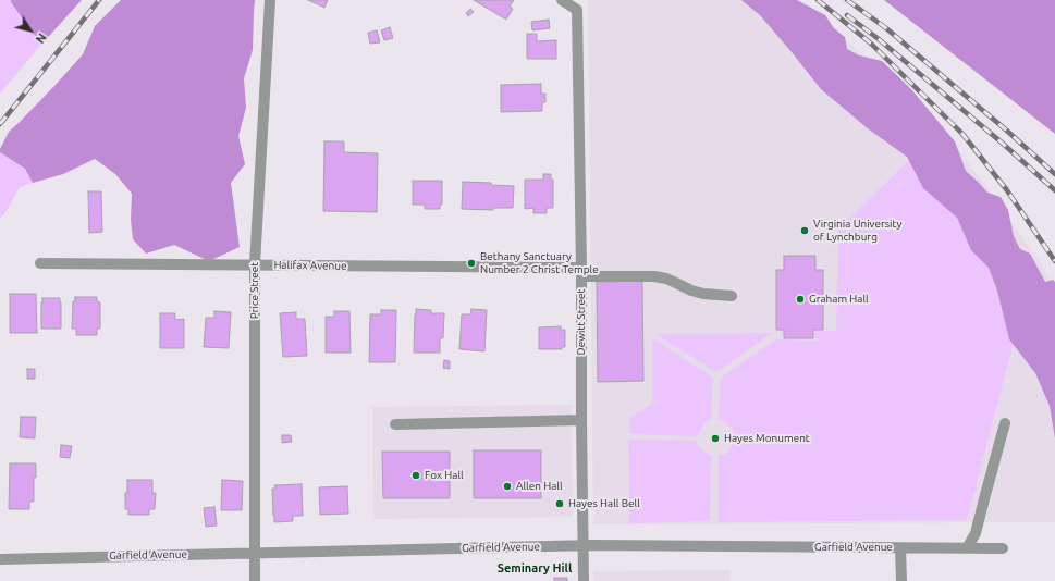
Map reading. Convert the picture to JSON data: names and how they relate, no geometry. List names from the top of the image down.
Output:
{
  "streets": {
    "street": [
      "Halifax Avenue",
      "Price Street",
      "Dewitt Street",
      "Garfield Avenue"
    ]
  },
  "crossings": [
    ["Halifax Avenue", "Price Street"],
    ["Halifax Avenue", "Dewitt Street"],
    ["Price Street", "Garfield Avenue"],
    ["Dewitt Street", "Garfield Avenue"]
  ],
  "districts": ["Seminary Hill"],
  "places": [
    "Virginia University of Lynchburg",
    "Bethany Sanctuary Number 2 Christ Temple",
    "Graham Hall",
    "Hayes Monument",
    "Fox Hall",
    "Allen Hall",
    "Hayes Hall Bell"
  ],
  "north": "bottom right"
}
